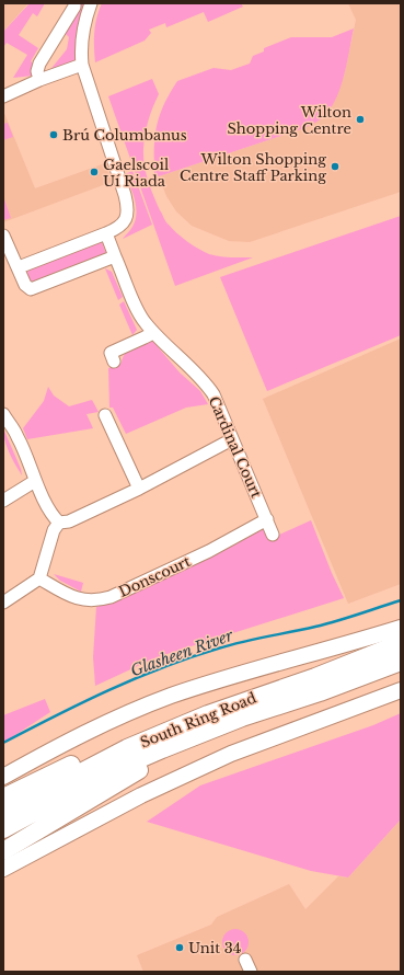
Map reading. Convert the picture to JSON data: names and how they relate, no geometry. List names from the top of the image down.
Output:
{
  "streets": {
    "highway": ["South Ring Road"],
    "street": ["Cardinal Court", "Donscourt"]
  },
  "crossings": [
    ["Cardinal Court", "Donscourt"]
  ],
  "water": ["Glasheen River"],
  "places": [
    "Wilton Shopping Centre",
    "Brú Columbanus",
    "Wilton Shopping Centre Staff Parking",
    "Gaelscoil Uí Riada",
    "Unit 34"
  ]
}
